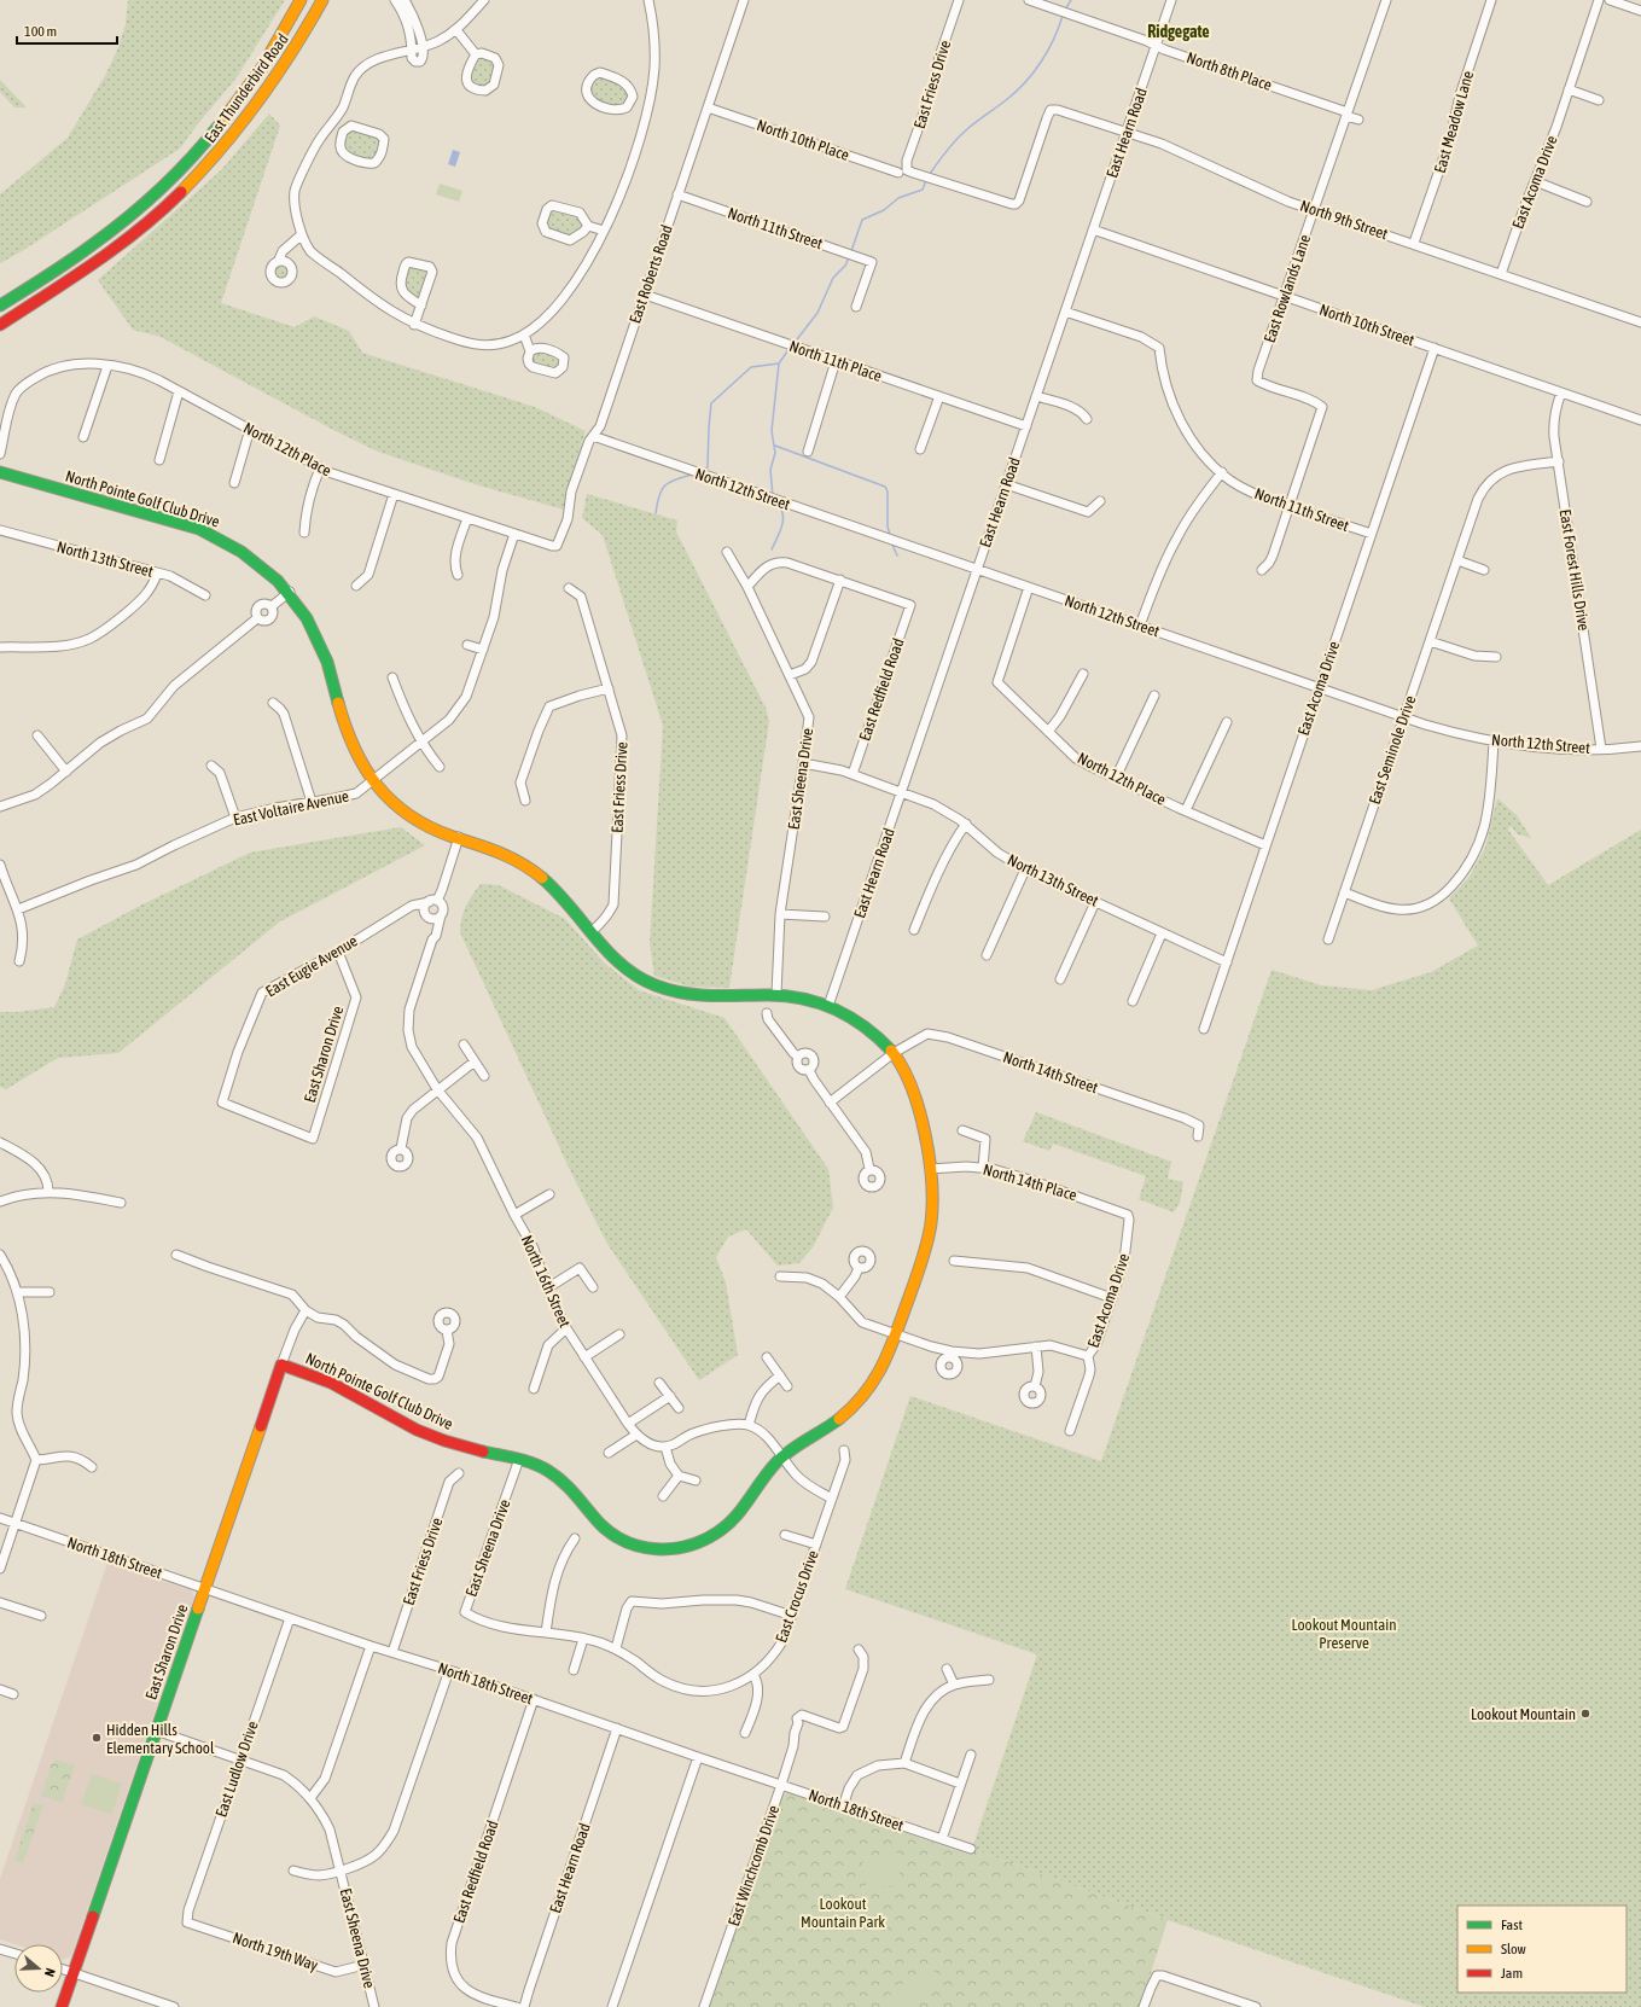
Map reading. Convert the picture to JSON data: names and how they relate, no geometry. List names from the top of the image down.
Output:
{
  "streets": {
    "street": [
      "North 8th Place",
      "East Friess Drive",
      "East Thunderbird Road",
      "East Meadow Lane",
      "East Hearn Road",
      "North 10th Place",
      "East Acoma Drive",
      "North 9th Street",
      "North 11th Street",
      "East Roberts Road",
      "East Rowlands Lane",
      "North 10th Street",
      "North 11th Place",
      "North 12th Place",
      "North 12th Street",
      "North Pointe Golf Club Drive",
      "North 13th Street",
      "East Forest Hills Drive",
      "East Redfield Road",
      "East Seminole Drive",
      "East Sheena Drive",
      "East Voltaire Avenue",
      "East Eugie Avenue",
      "East Sharon Drive",
      "North 14th Street",
      "North 14th Place",
      "North 16th Street",
      "North 18th Street",
      "East Crocus Drive",
      "East Ludlow Drive",
      "East Winchcomb Drive",
      "North 19th Way"
    ]
  },
  "crossings": [
    ["North 8th Place", "East Hearn Road"],
    ["North 8th Place", "East Rowlands Lane"],
    ["East Friess Drive", "North 10th Place"],
    ["East Friess Drive", "North Pointe Golf Club Drive"],
    ["East Friess Drive", "North 18th Street"],
    ["East Meadow Lane", "North 9th Street"],
    ["East Hearn Road", "North 9th Street"],
    ["East Hearn Road", "North 11th Street"],
    ["East Hearn Road", "North 10th Street"],
    ["East Hearn Road", "North 11th Place"],
    ["East Hearn Road", "North 12th Street"],
    ["East Hearn Road", "North Pointe Golf Club Drive"],
    ["East Hearn Road", "North 13th Street"],
    ["East Hearn Road", "North 18th Street"],
    ["North 10th Place", "North 9th Street"],
    ["North 10th Place", "East Roberts Road"],
    ["East Acoma Drive", "North 9th Street"],
    ["East Acoma Drive", "North 11th Street"],
    ["East Acoma Drive", "North 10th Street"],
    ["East Acoma Drive", "North 12th Place"],
    ["East Acoma Drive", "North 12th Street"],
    ["East Acoma Drive", "North 13th Street"],
    ["East Acoma Drive", "North 14th Place"],
    ["North 9th Street", "East Rowlands Lane"],
    ["North 11th Street", "East Roberts Road"],
    ["North 11th Street", "East Rowlands Lane"],
    ["East Roberts Road", "North 11th Place"],
    ["East Roberts Road", "North 12th Place"],
    ["East Roberts Road", "North 12th Street"],
    ["East Rowlands Lane", "North 10th Street"],
    ["North 10th Street", "East Forest Hills Drive"],
    ["North 12th Place", "North 12th Street"],
    ["North 12th Place", "East Voltaire Avenue"],
    ["North 12th Street", "East Forest Hills Drive"],
    ["North 12th Street", "East Seminole Drive"],
    ["North Pointe Golf Club Drive", "East Sheena Drive"],
    ["North Pointe Golf Club Drive", "East Voltaire Avenue"],
    ["North Pointe Golf Club Drive", "East Sharon Drive"],
    ["North Pointe Golf Club Drive", "North 14th Street"],
    ["North Pointe Golf Club Drive", "North 14th Place"],
    ["North 13th Street", "East Redfield Road"],
    ["North 13th Street", "East Sheena Drive"],
    ["East Forest Hills Drive", "East Seminole Drive"],
    ["East Redfield Road", "North 18th Street"],
    ["East Sheena Drive", "East Sharon Drive"],
    ["East Sheena Drive", "East Crocus Drive"],
    ["East Sheena Drive", "East Ludlow Drive"],
    ["East Sheena Drive", "North 19th Way"],
    ["East Eugie Avenue", "East Sharon Drive"],
    ["East Eugie Avenue", "North 16th Street"],
    ["East Sharon Drive", "North 18th Street"],
    ["North 18th Street", "East Ludlow Drive"],
    ["North 18th Street", "East Winchcomb Drive"],
    ["East Ludlow Drive", "North 19th Way"]
  ],
  "districts": ["Ridgegate"],
  "parks": ["Lookout Mountain Preserve", "Lookout Mountain Park"],
  "places": ["Lookout Mountain", "Hidden Hills Elementary School"],
  "legend": ["Fast", "Slow", "Jam"],
  "scale_bar": "100 m",
  "north": "right"
}
